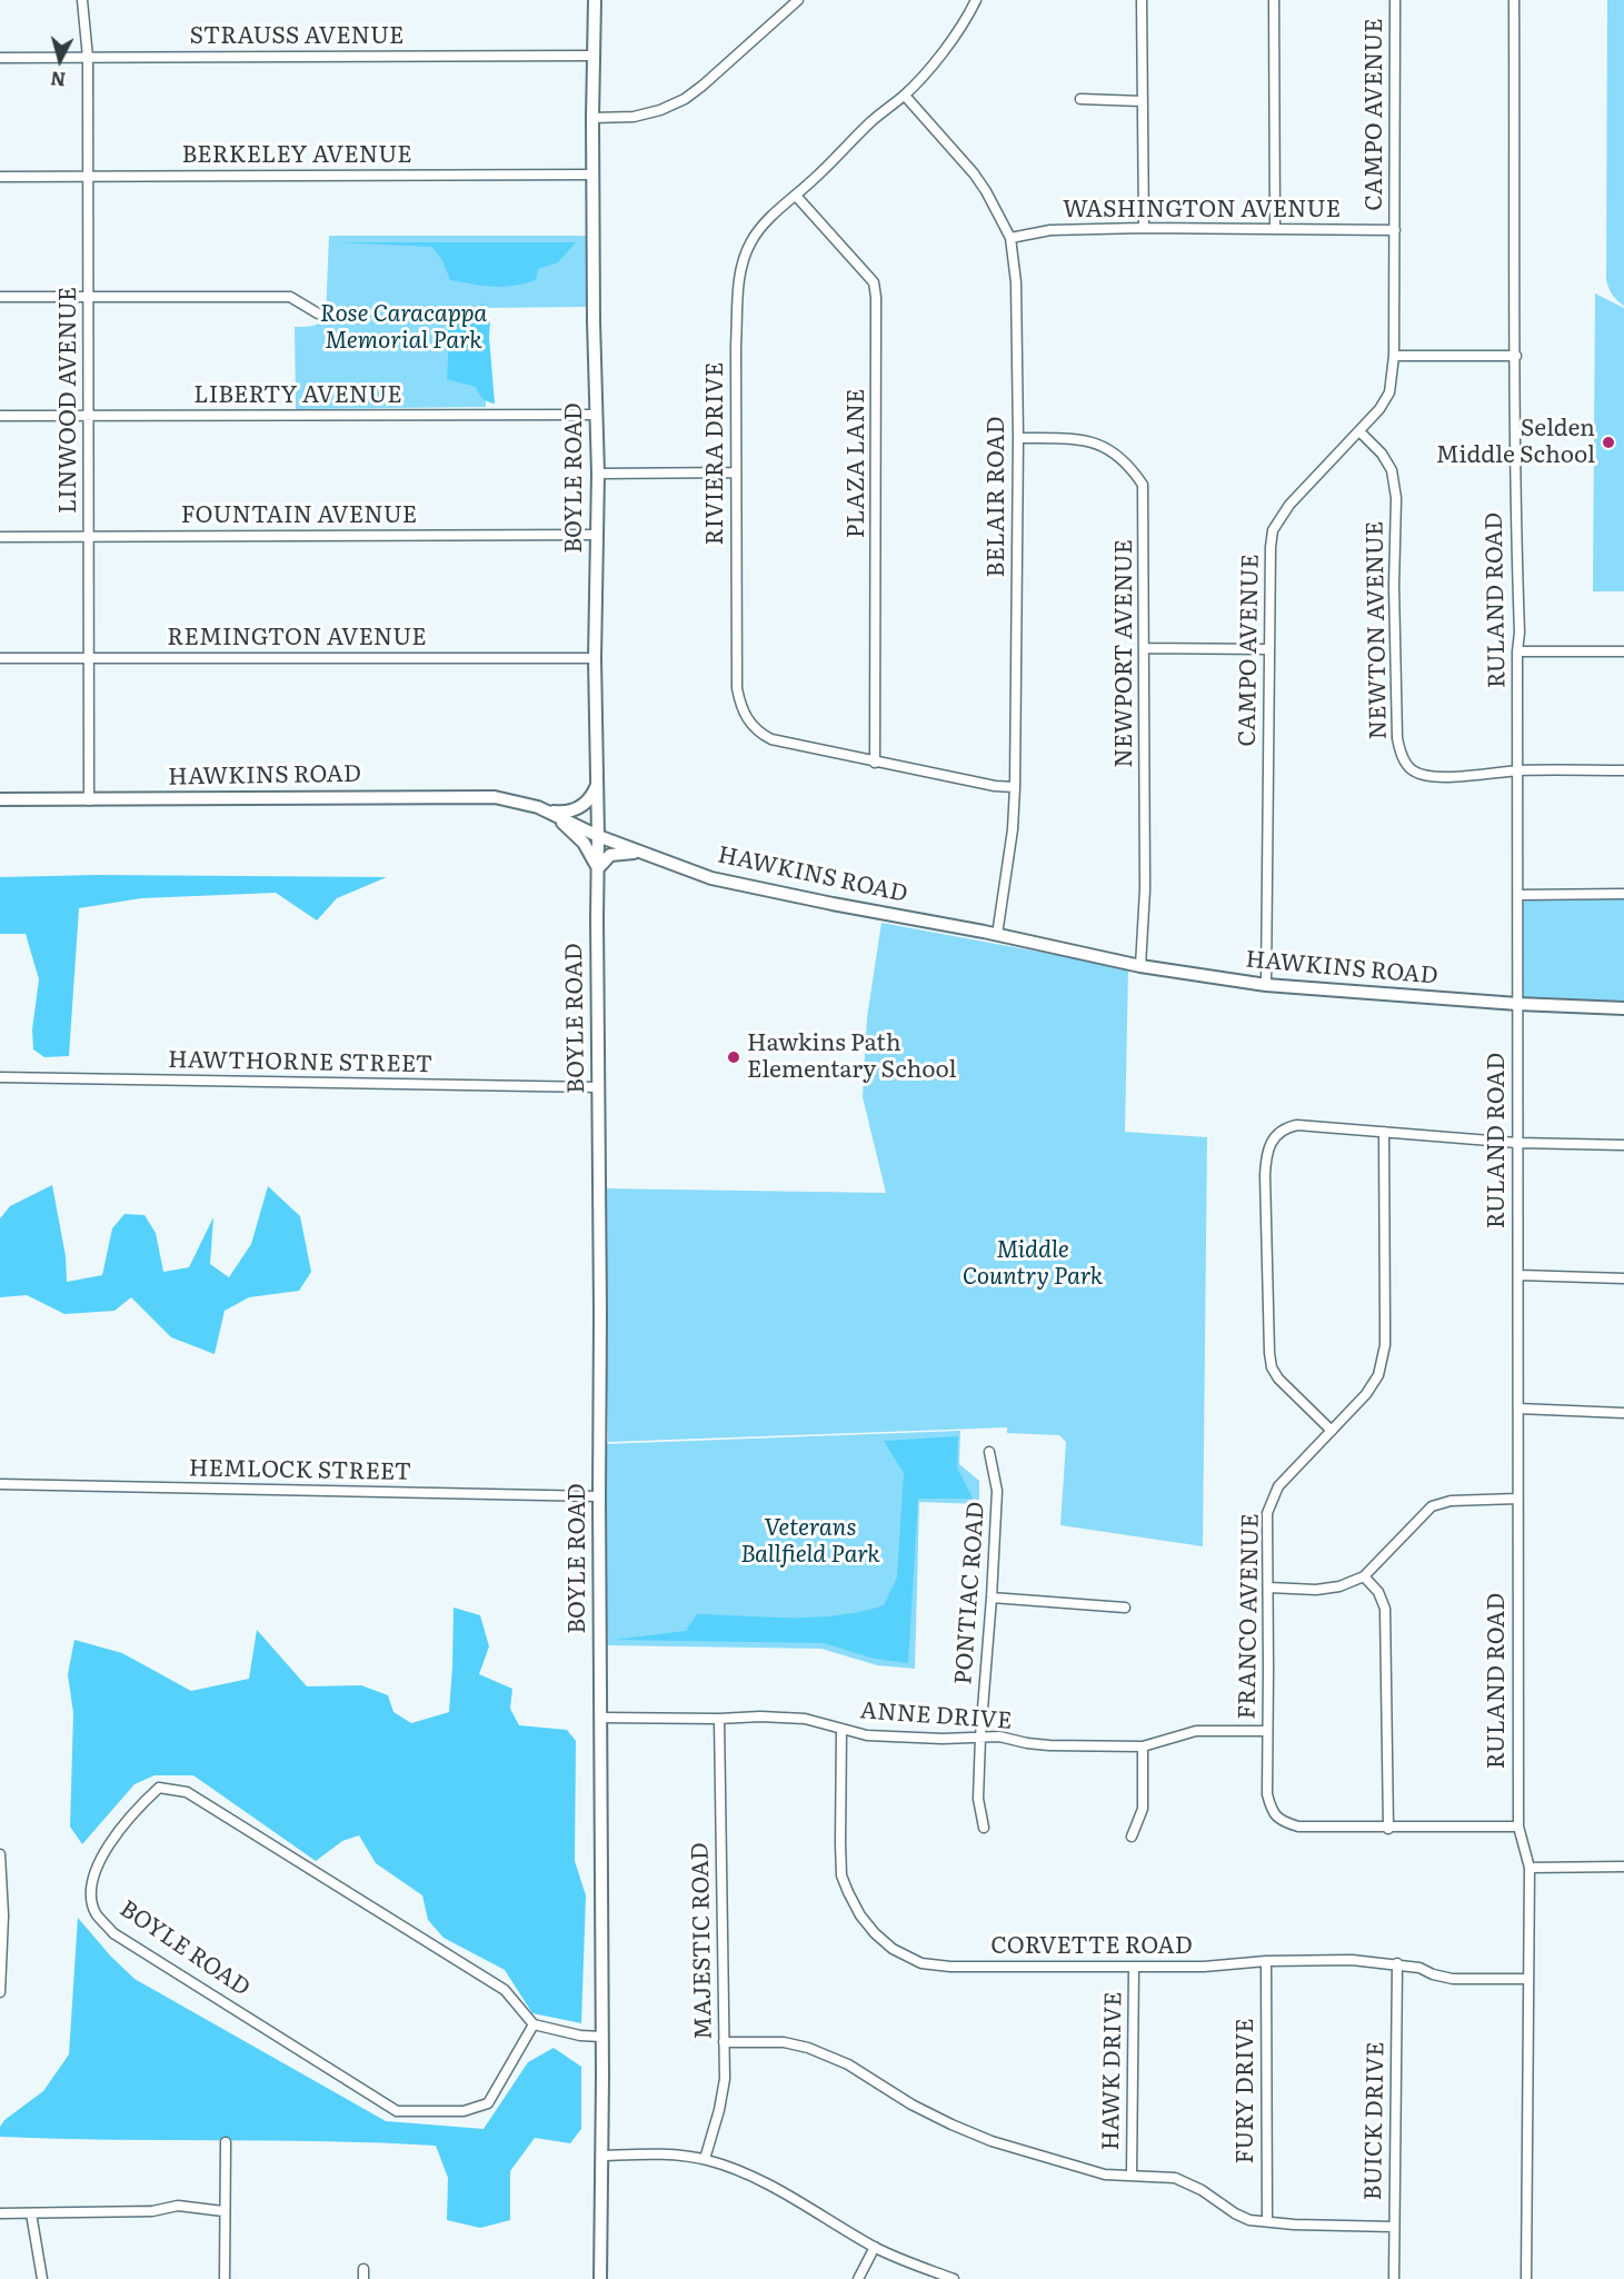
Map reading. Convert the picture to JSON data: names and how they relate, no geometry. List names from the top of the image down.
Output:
{
  "streets": {
    "street": [
      "STRAUSS AVENUE",
      "CAMPO AVENUE",
      "BERKELEY AVENUE",
      "WASHINGTON AVENUE",
      "LIBERTY AVENUE",
      "LINWOOD AVENUE",
      "RIVIERA DRIVE",
      "PLAZA LANE",
      "BOYLE ROAD",
      "BELAIR ROAD",
      "FOUNTAIN AVENUE",
      "RULAND ROAD",
      "NEWTON AVENUE",
      "REMINGTON AVENUE",
      "NEWPORT AVENUE",
      "HAWKINS ROAD",
      "HAWTHORNE STREET",
      "HEMLOCK STREET",
      "PONTIAC ROAD",
      "FRANCO AVENUE",
      "ANNE DRIVE",
      "MAJESTIC ROAD",
      "CORVETTE ROAD",
      "HAWK DRIVE",
      "FURY DRIVE",
      "BUICK DRIVE"
    ]
  },
  "crossings": [
    ["STRAUSS AVENUE", "LINWOOD AVENUE"],
    ["STRAUSS AVENUE", "BOYLE ROAD"],
    ["CAMPO AVENUE", "WASHINGTON AVENUE"],
    ["CAMPO AVENUE", "NEWTON AVENUE"],
    ["CAMPO AVENUE", "HAWKINS ROAD"],
    ["BERKELEY AVENUE", "LINWOOD AVENUE"],
    ["BERKELEY AVENUE", "BOYLE ROAD"],
    ["WASHINGTON AVENUE", "BELAIR ROAD"],
    ["LIBERTY AVENUE", "LINWOOD AVENUE"],
    ["LIBERTY AVENUE", "BOYLE ROAD"],
    ["LINWOOD AVENUE", "FOUNTAIN AVENUE"],
    ["LINWOOD AVENUE", "REMINGTON AVENUE"],
    ["LINWOOD AVENUE", "HAWKINS ROAD"],
    ["RIVIERA DRIVE", "PLAZA LANE"],
    ["RIVIERA DRIVE", "BELAIR ROAD"],
    ["BOYLE ROAD", "FOUNTAIN AVENUE"],
    ["BOYLE ROAD", "REMINGTON AVENUE"],
    ["BOYLE ROAD", "HAWKINS ROAD"],
    ["BOYLE ROAD", "HAWTHORNE STREET"],
    ["BOYLE ROAD", "HEMLOCK STREET"],
    ["BOYLE ROAD", "ANNE DRIVE"],
    ["BELAIR ROAD", "NEWPORT AVENUE"],
    ["BELAIR ROAD", "HAWKINS ROAD"],
    ["RULAND ROAD", "NEWTON AVENUE"],
    ["RULAND ROAD", "HAWKINS ROAD"],
    ["RULAND ROAD", "FRANCO AVENUE"],
    ["RULAND ROAD", "CORVETTE ROAD"],
    ["NEWPORT AVENUE", "HAWKINS ROAD"],
    ["PONTIAC ROAD", "ANNE DRIVE"],
    ["FRANCO AVENUE", "ANNE DRIVE"],
    ["ANNE DRIVE", "MAJESTIC ROAD"],
    ["ANNE DRIVE", "CORVETTE ROAD"],
    ["CORVETTE ROAD", "HAWK DRIVE"],
    ["CORVETTE ROAD", "FURY DRIVE"],
    ["CORVETTE ROAD", "BUICK DRIVE"]
  ],
  "parks": ["Rose Caracappa Memorial Park", "Middle Country Park", "Veterans Ballfield Park"],
  "places": ["Selden Middle School", "Hawkins Path Elementary School"],
  "north": "bottom"
}
